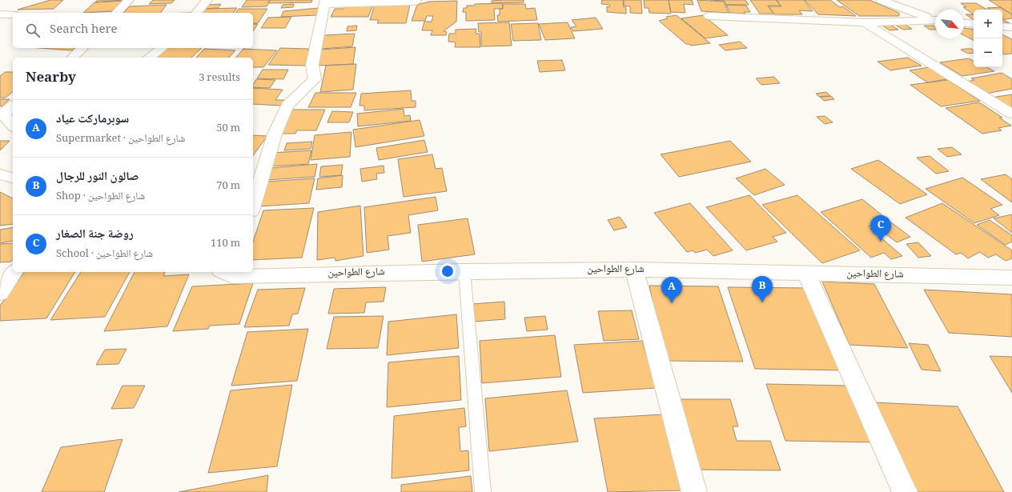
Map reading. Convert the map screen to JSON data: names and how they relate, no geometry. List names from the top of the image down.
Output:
{
  "streets": {
    "street": ["شارع الطواحين"]
  },
  "north": "bottom right",
  "page": {
    "map_buttons": ["+", "−"],
    "search": "Search here",
    "heading": ["Nearby", "3 results"],
    "list": [
      {
        "mark": "A",
        "name": "سوبرماركت عياد",
        "note": "Supermarket · شارع الطواحين",
        "value": "50 m"
      },
      {
        "mark": "B",
        "name": "صالون النور للرجال",
        "note": "Shop · شارع الطواحين",
        "value": "70 m"
      },
      {
        "mark": "C",
        "name": "روضة جنة الصغار",
        "note": "School · شارع الطواحين",
        "value": "110 m"
      }
    ],
    "pins": ["C", "B", "A"]
  }
}
